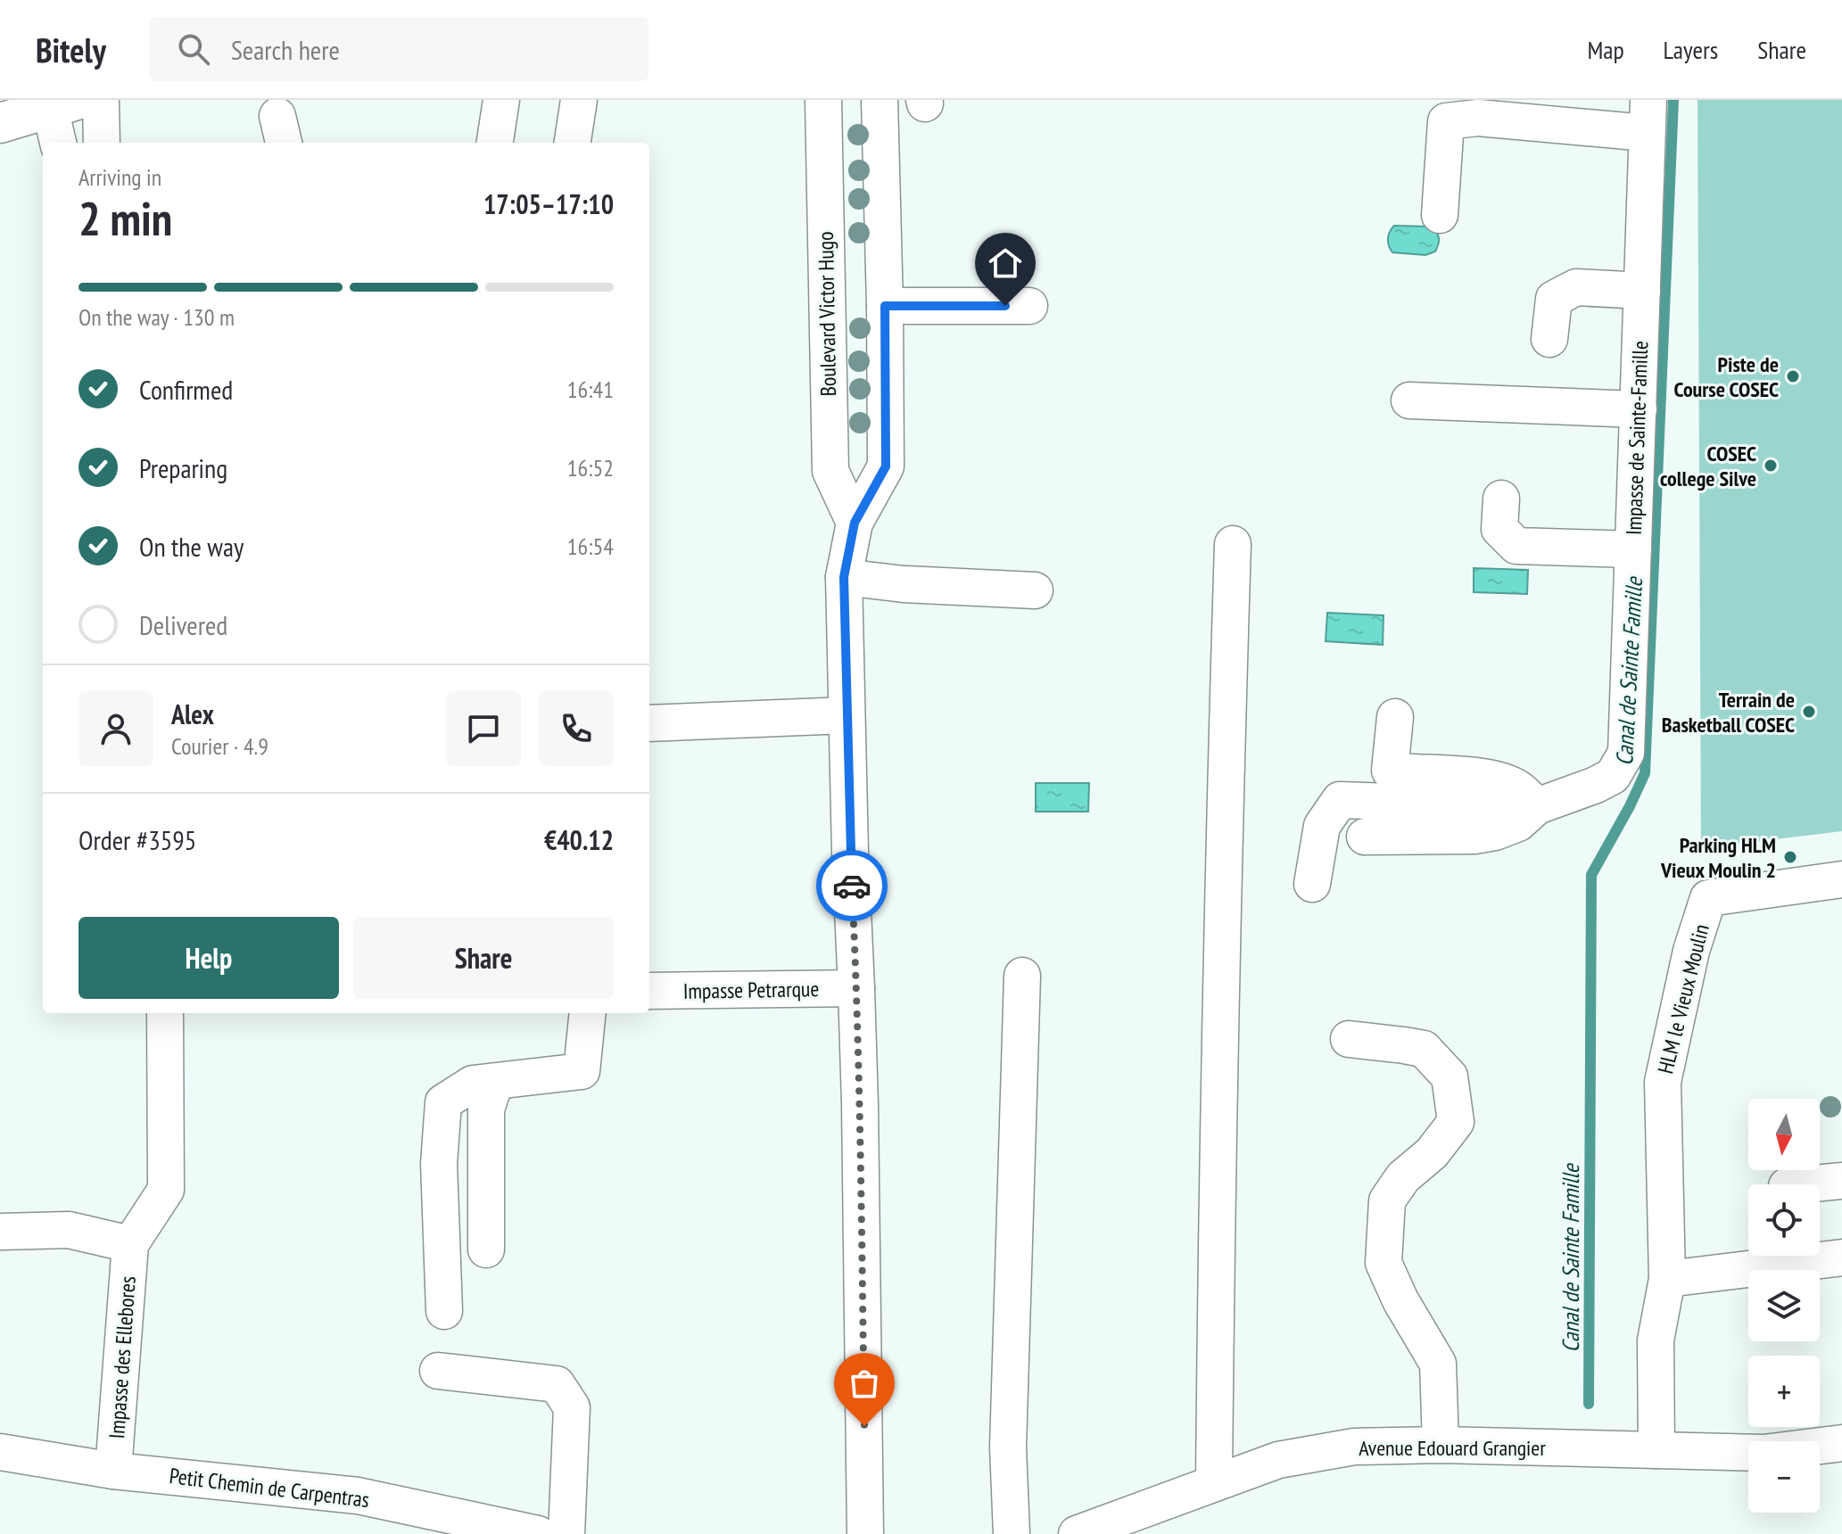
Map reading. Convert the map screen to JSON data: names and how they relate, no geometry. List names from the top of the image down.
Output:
{
  "streets": {
    "street": [
      "Boulevard Victor Hugo",
      "Impasse de Sainte-Famille",
      "Impasse Petrarque",
      "HLM le Vieux Moulin",
      "Impasse des Ellebores",
      "Avenue Edouard Grangier",
      "Petit Chemin de Carpentras"
    ]
  },
  "crossings": [
    ["HLM le Vieux Moulin", "Avenue Edouard Grangier"],
    ["Impasse des Ellebores", "Petit Chemin de Carpentras"]
  ],
  "water": ["Canal de Sainte Famille"],
  "places": [
    "Piste de Course COSEC",
    "COSEC college Silve",
    "Terrain de Basketball COSEC",
    "Parking HLM Vieux Moulin 2"
  ],
  "north": "bottom",
  "page": {
    "header": "Bitely",
    "search": "Search here",
    "nav": ["Map", "Layers", "Share"],
    "heading": ["2 min", "Arriving in", "17:05–17:10"],
    "panel": [
      "Alex",
      "Courier · 4.9",
      "Order #3595",
      "€40.12"
    ],
    "bar": "On the way · 130 m",
    "list": [
      ["Confirmed", "16:41"],
      ["Preparing", "16:52"],
      ["On the way", "16:54"],
      "Delivered"
    ],
    "buttons": ["Help", "Share"],
    "map_buttons": ["+", "−"]
  }
}
